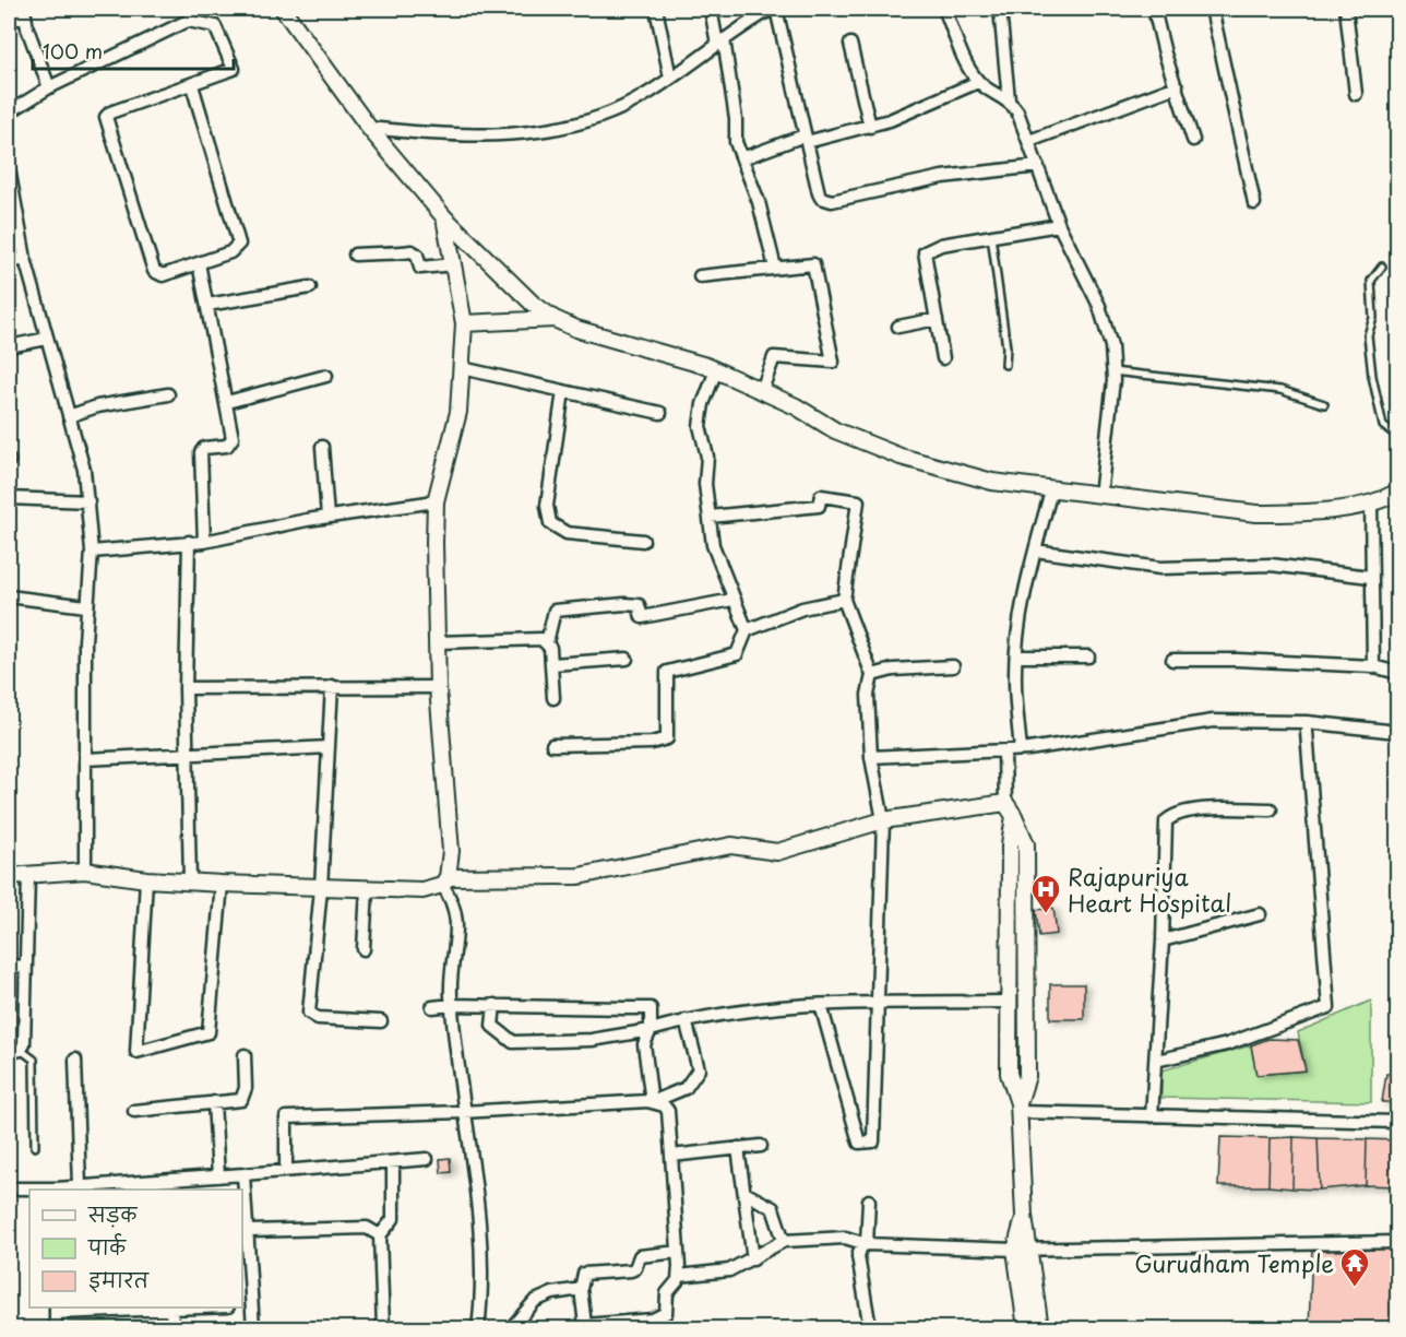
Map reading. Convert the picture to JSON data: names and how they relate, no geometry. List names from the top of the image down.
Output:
{
  "places": {
    "hospital": ["Rajapuriya Heart Hospital"],
    "temple": ["Gurudham Temple"]
  },
  "legend": ["सड़क", "पार्क", "इमारत"],
  "scale_bar": "100 m"
}
